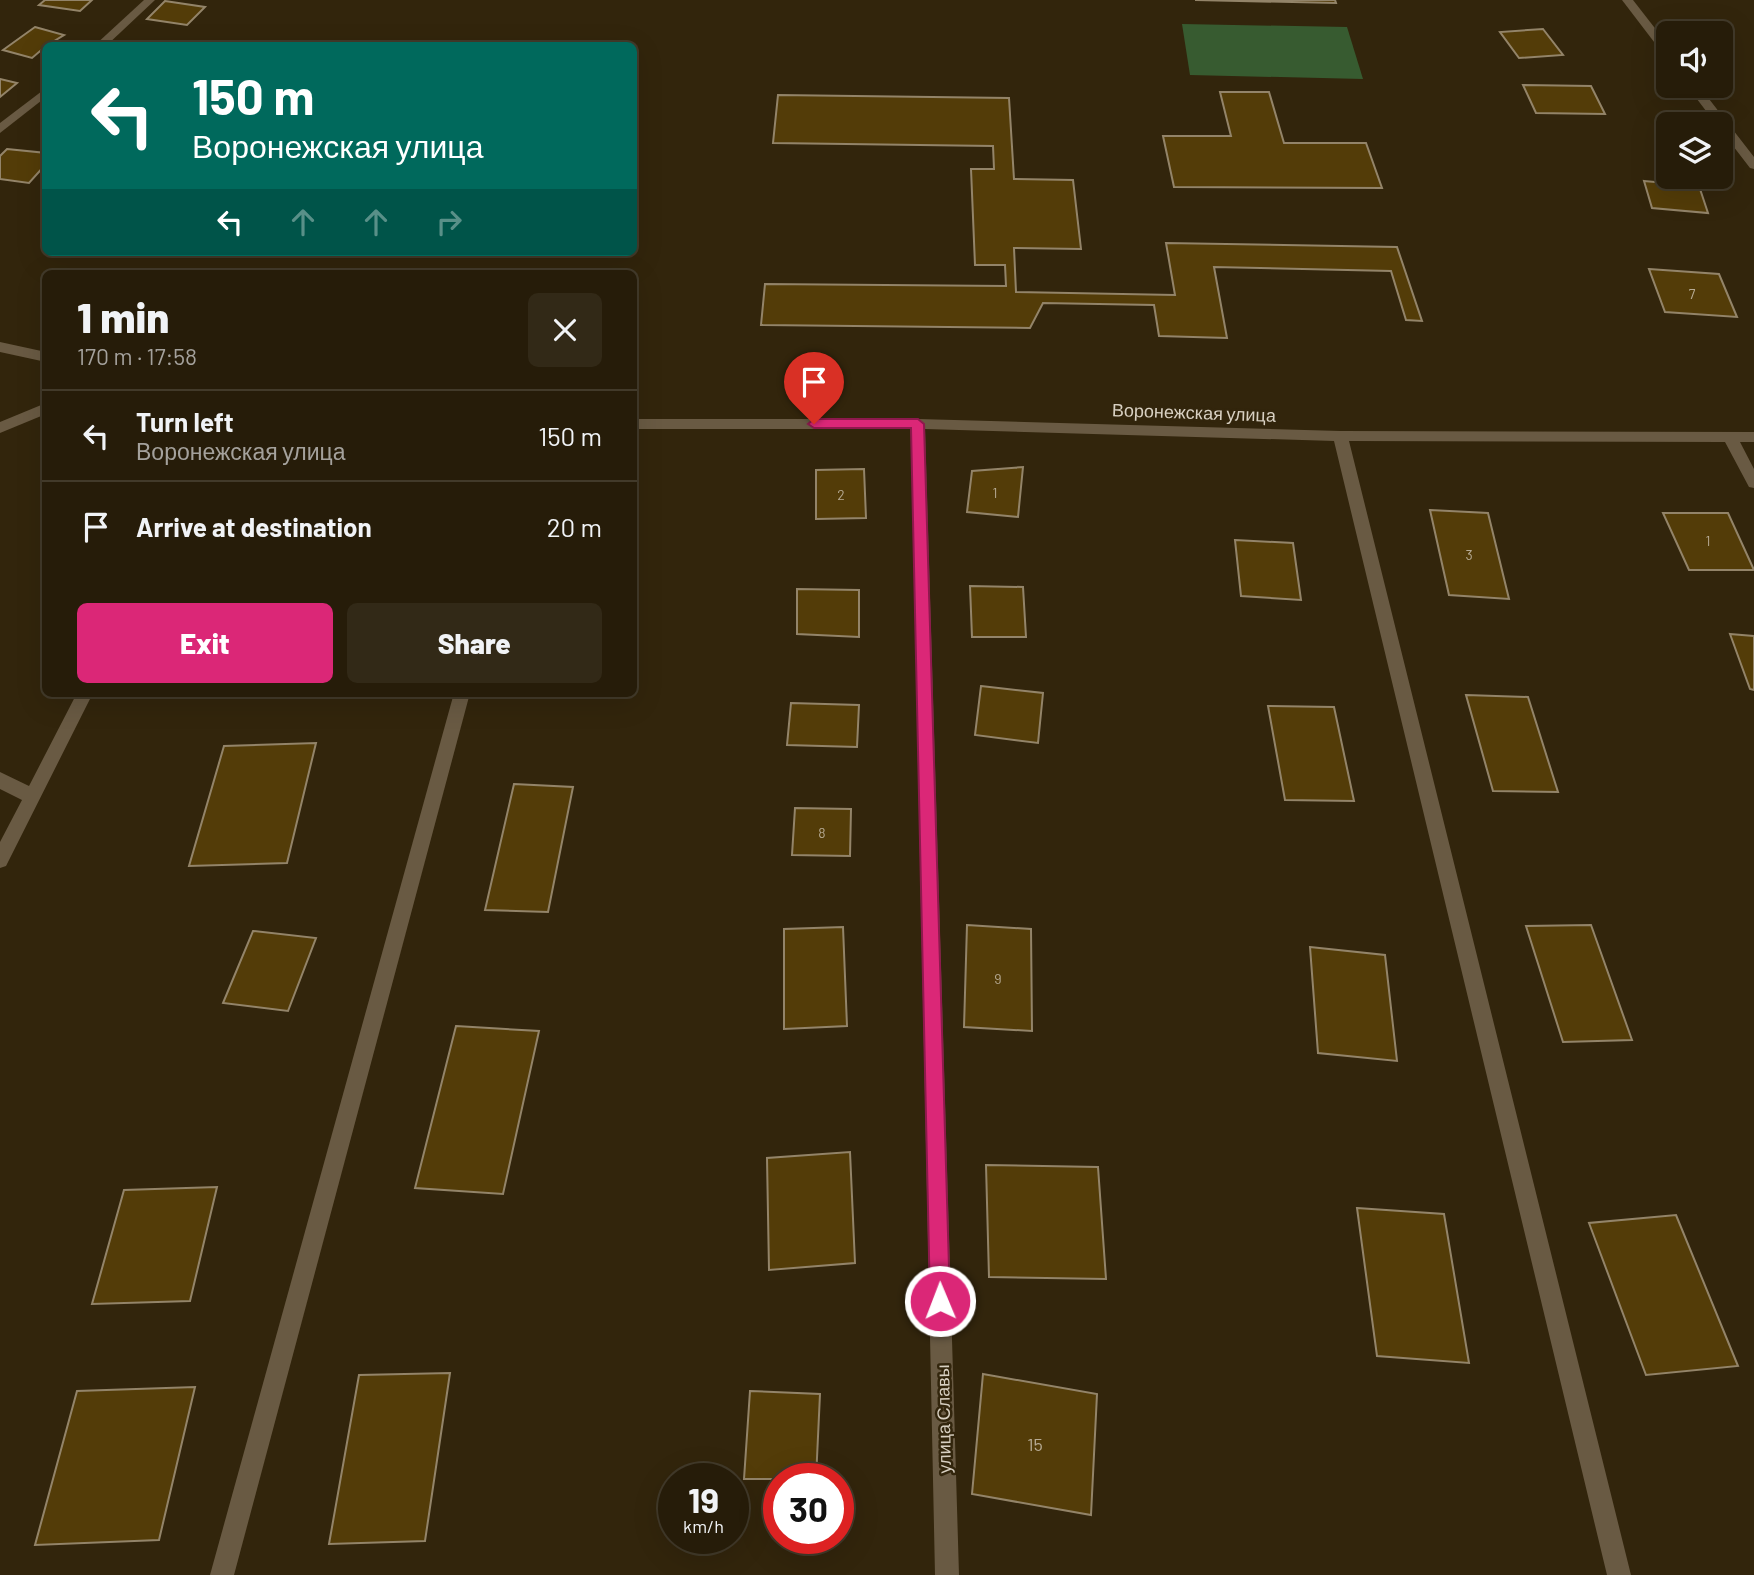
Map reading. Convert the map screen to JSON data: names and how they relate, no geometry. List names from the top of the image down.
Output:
{
  "streets": {
    "street": ["Воронежская улица", "улица Славы"]
  },
  "crossings": [
    ["Воронежская улица", "улица Славы"]
  ],
  "house_numbers": [
    "7",
    "1",
    "2",
    "1",
    "3",
    "8",
    "9",
    "15"
  ],
  "page": {
    "turn": ["150 m", "Воронежская улица"],
    "heading": ["1 min", "170 m · 17:58"],
    "list": [
      {
        "name": "Turn left",
        "note": "Воронежская улица",
        "value": "150 m"
      },
      {
        "name": "Arrive at destination",
        "value": "20 m"
      }
    ],
    "buttons": ["Exit", "Share"],
    "speed": "19 km/h",
    "limit": "30"
  }
}
